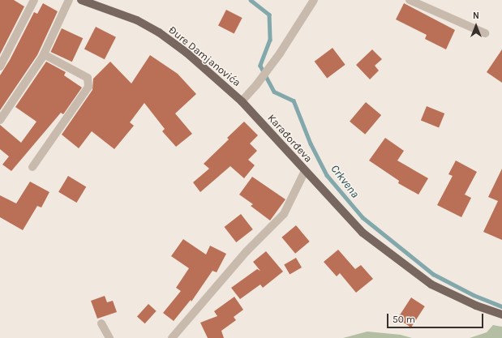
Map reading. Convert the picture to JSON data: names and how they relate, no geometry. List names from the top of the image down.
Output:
{
  "streets": {
    "main road": ["Đure Damjanovića", "Karađorđeva"]
  },
  "crossings": [
    ["Đure Damjanovića", "Karađorđeva"]
  ],
  "water": ["Crkvena"],
  "scale_bar": "50 m",
  "north": "top"
}
